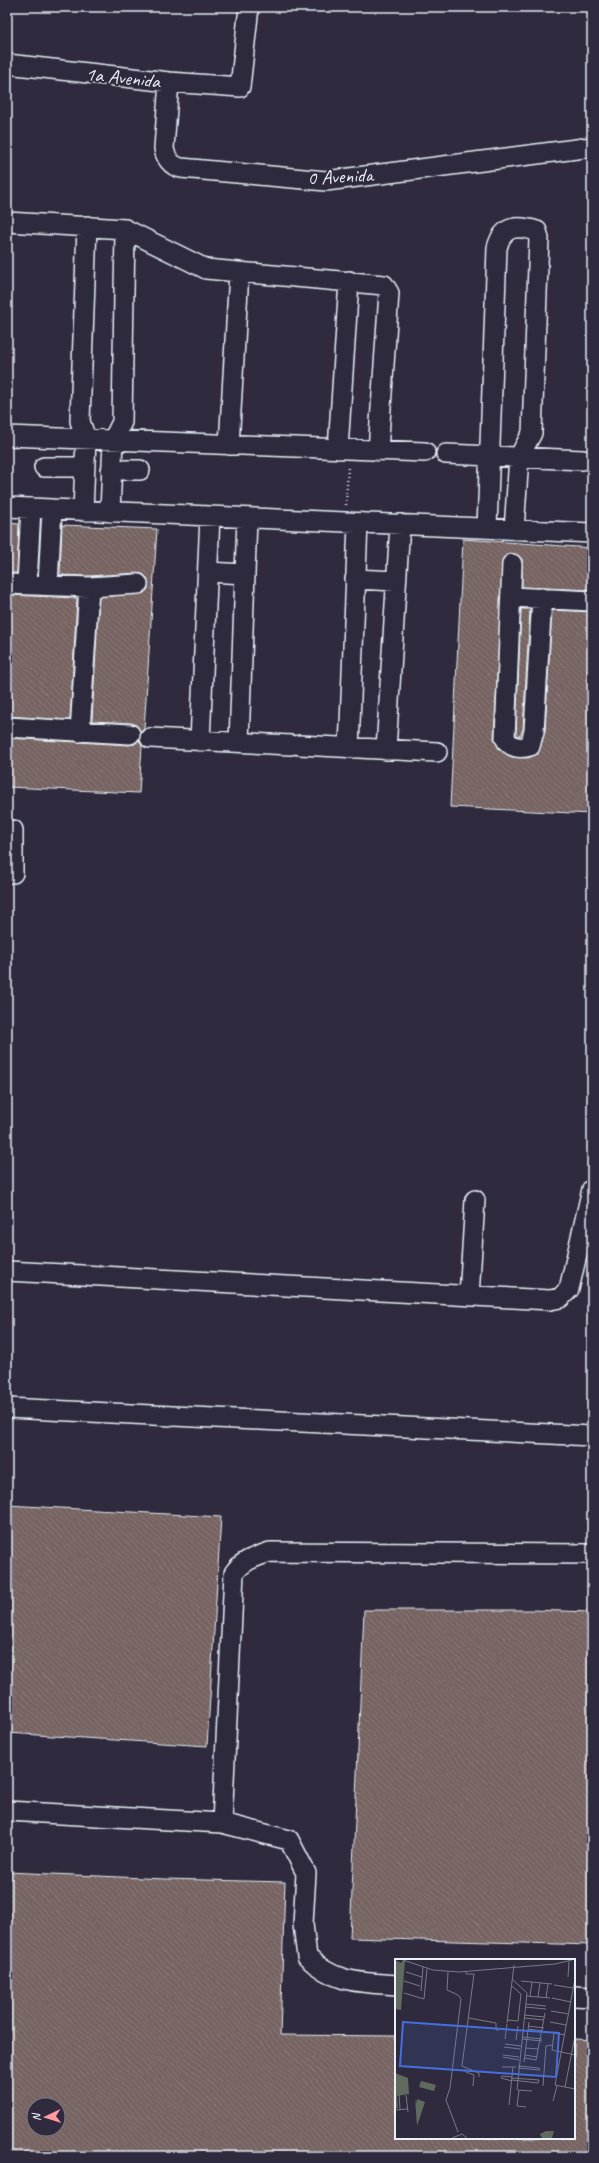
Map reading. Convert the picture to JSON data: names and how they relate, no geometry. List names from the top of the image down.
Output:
{
  "streets": {
    "street": ["1a Avenida", "0 Avenida"]
  },
  "crossings": [
    ["1a Avenida", "0 Avenida"]
  ],
  "north": "left"
}
